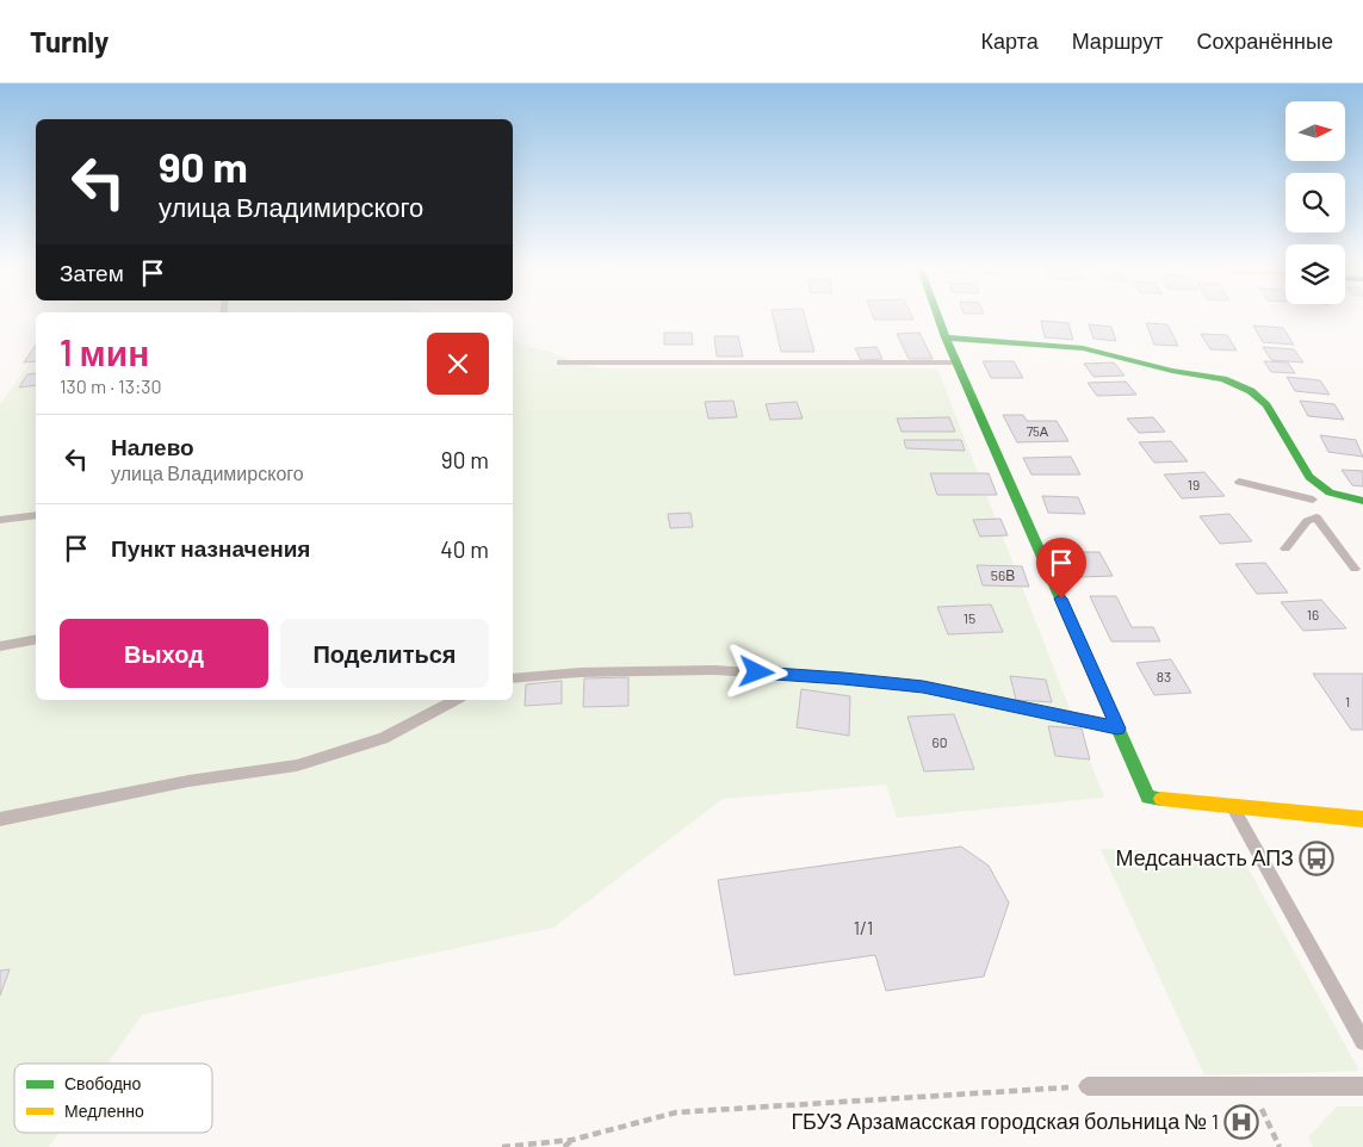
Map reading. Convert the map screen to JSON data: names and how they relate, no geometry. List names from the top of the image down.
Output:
{
  "places": {
    "bus stop": ["Медсанчасть АПЗ"],
    "hospital": ["ГБУЗ Арзамасская городская больница № 1"]
  },
  "house_numbers": [
    "75А",
    "19",
    "56В",
    "16",
    "15",
    "83",
    "1",
    "60",
    "1/1"
  ],
  "legend": ["Свободно", "Медленно"],
  "north": "right",
  "page": {
    "header": "Turnly",
    "nav": ["Карта", "Маршрут", "Сохранённые"],
    "turn": ["90 m", "улица Владимирского"],
    "then": "Затем",
    "heading": ["1 мин", "130 m · 13:30"],
    "list": [
      {
        "name": "Налево",
        "note": "улица Владимирского",
        "value": "90 m"
      },
      {
        "name": "Пункт назначения",
        "value": "40 m"
      }
    ],
    "buttons": ["Выход", "Поделиться"]
  }
}
